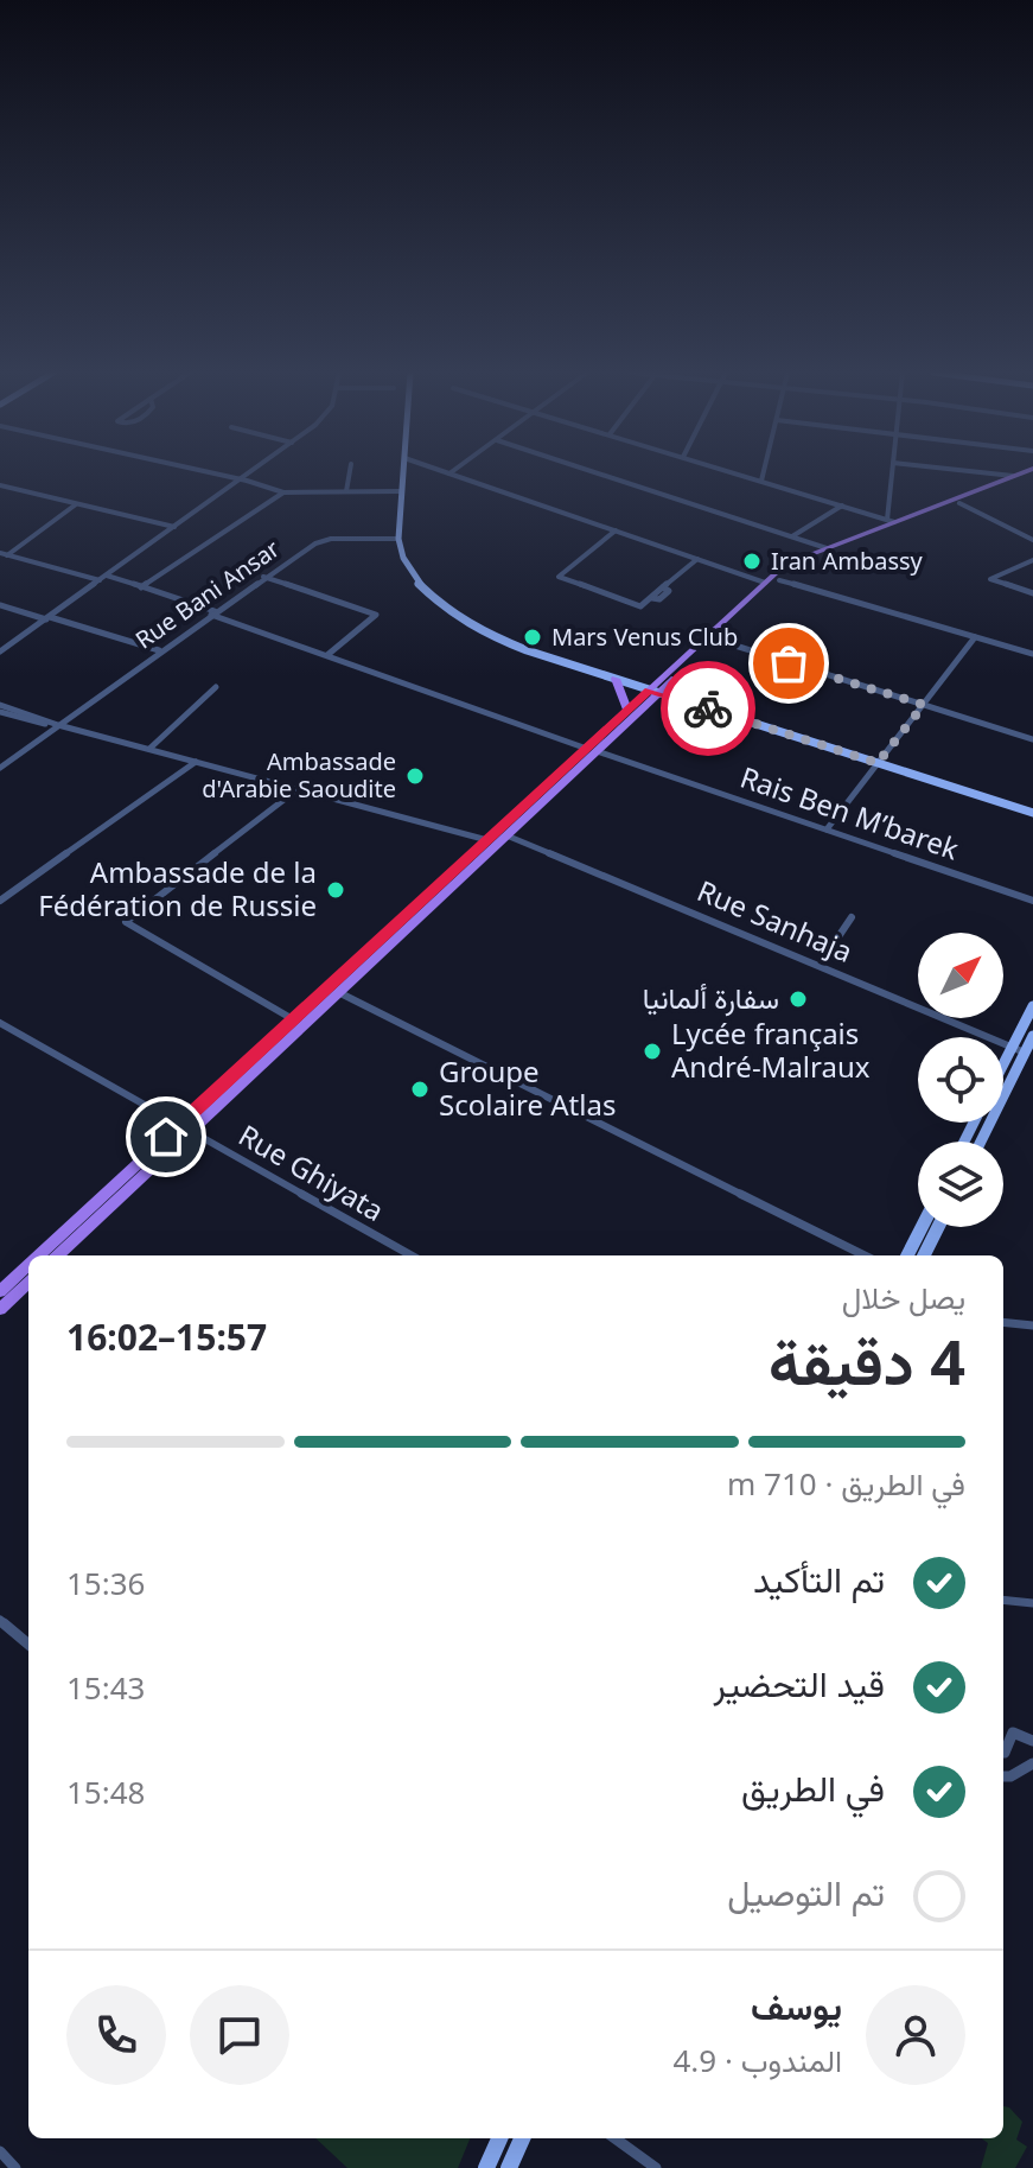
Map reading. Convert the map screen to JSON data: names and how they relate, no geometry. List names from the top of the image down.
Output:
{
  "streets": {
    "street": [
      "Rue Bani Ansar",
      "Rais Ben M’barek",
      "Rue Sanhaja",
      "Rue Ghiyata"
    ]
  },
  "crossings": [
    ["Rue Bani Ansar", "Rais Ben M’barek"]
  ],
  "places": [
    "Iran Ambassy",
    "Mars Venus Club",
    "Ambassade d'Arabie Saoudite",
    "Ambassade de la Fédération de Russie",
    "سفارة ألمانيا",
    "Lycée français André-Malraux",
    "Groupe Scolaire Atlas"
  ],
  "north": "top right",
  "page": {
    "heading": ["4 دقيقة", "يصل خلال", "15:57–16:02"],
    "panel": ["يوسف", "المندوب · 4.9"],
    "bar": "في الطريق · 710 m",
    "list": [
      ["تم التأكيد", "15:36"],
      ["قيد التحضير", "15:43"],
      ["في الطريق", "15:48"],
      "تم التوصيل"
    ]
  }
}
